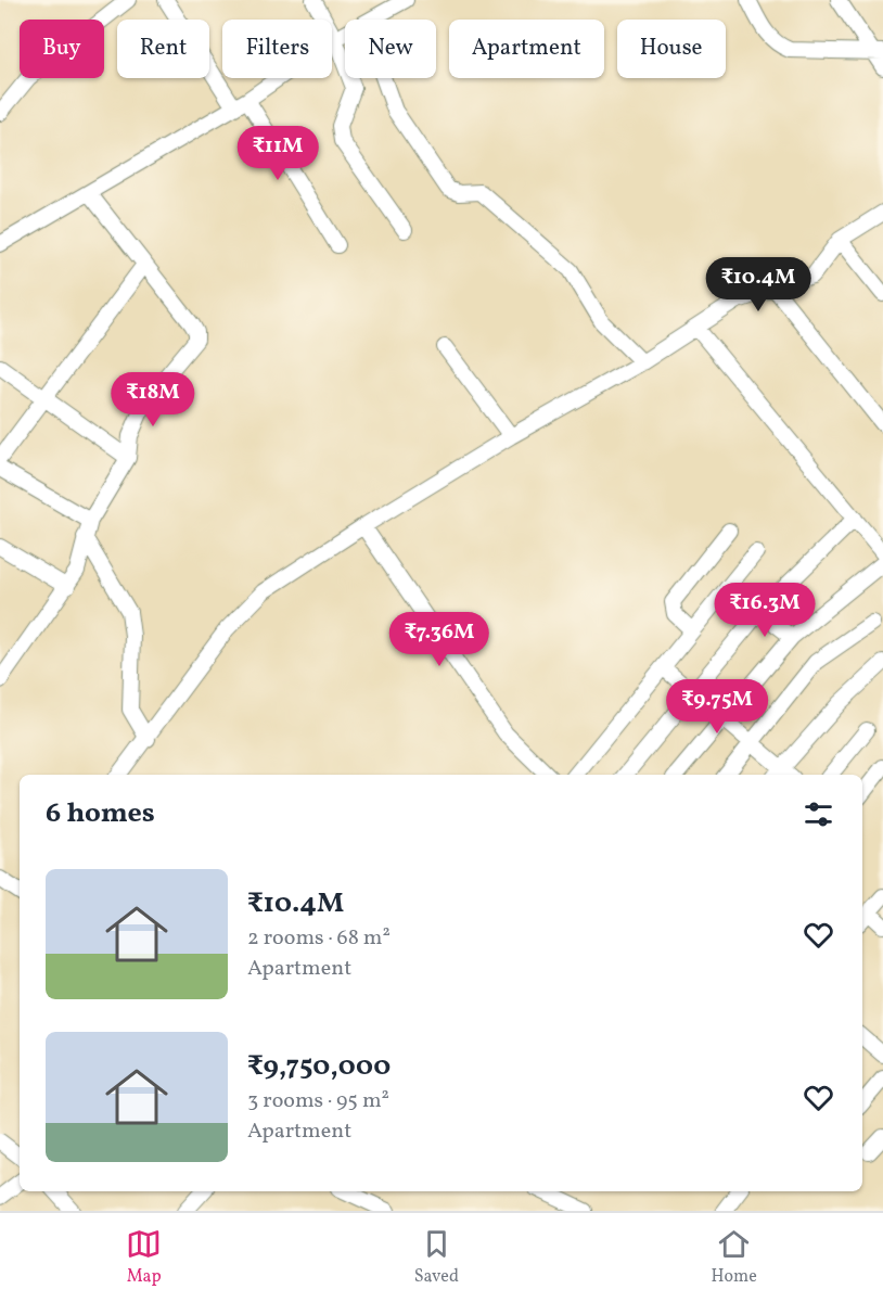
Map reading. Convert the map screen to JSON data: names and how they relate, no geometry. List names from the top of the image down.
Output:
{
  "page": {
    "chip": [
      "Buy",
      "Rent",
      "Filters",
      "New",
      "Apartment",
      "House"
    ],
    "price": [
      "₹11M",
      "₹10.4M",
      "₹18M",
      "₹16.3M",
      "₹7.36M",
      "₹9.75M"
    ],
    "heading": "6 homes",
    "list": [
      {
        "name": "₹10.4M",
        "note": "2 rooms · 68 m² · Apartment"
      },
      {
        "name": "₹9,750,000",
        "note": "3 rooms · 95 m² · Apartment"
      }
    ],
    "tabs": ["Map", "Saved", "Home"]
  }
}
